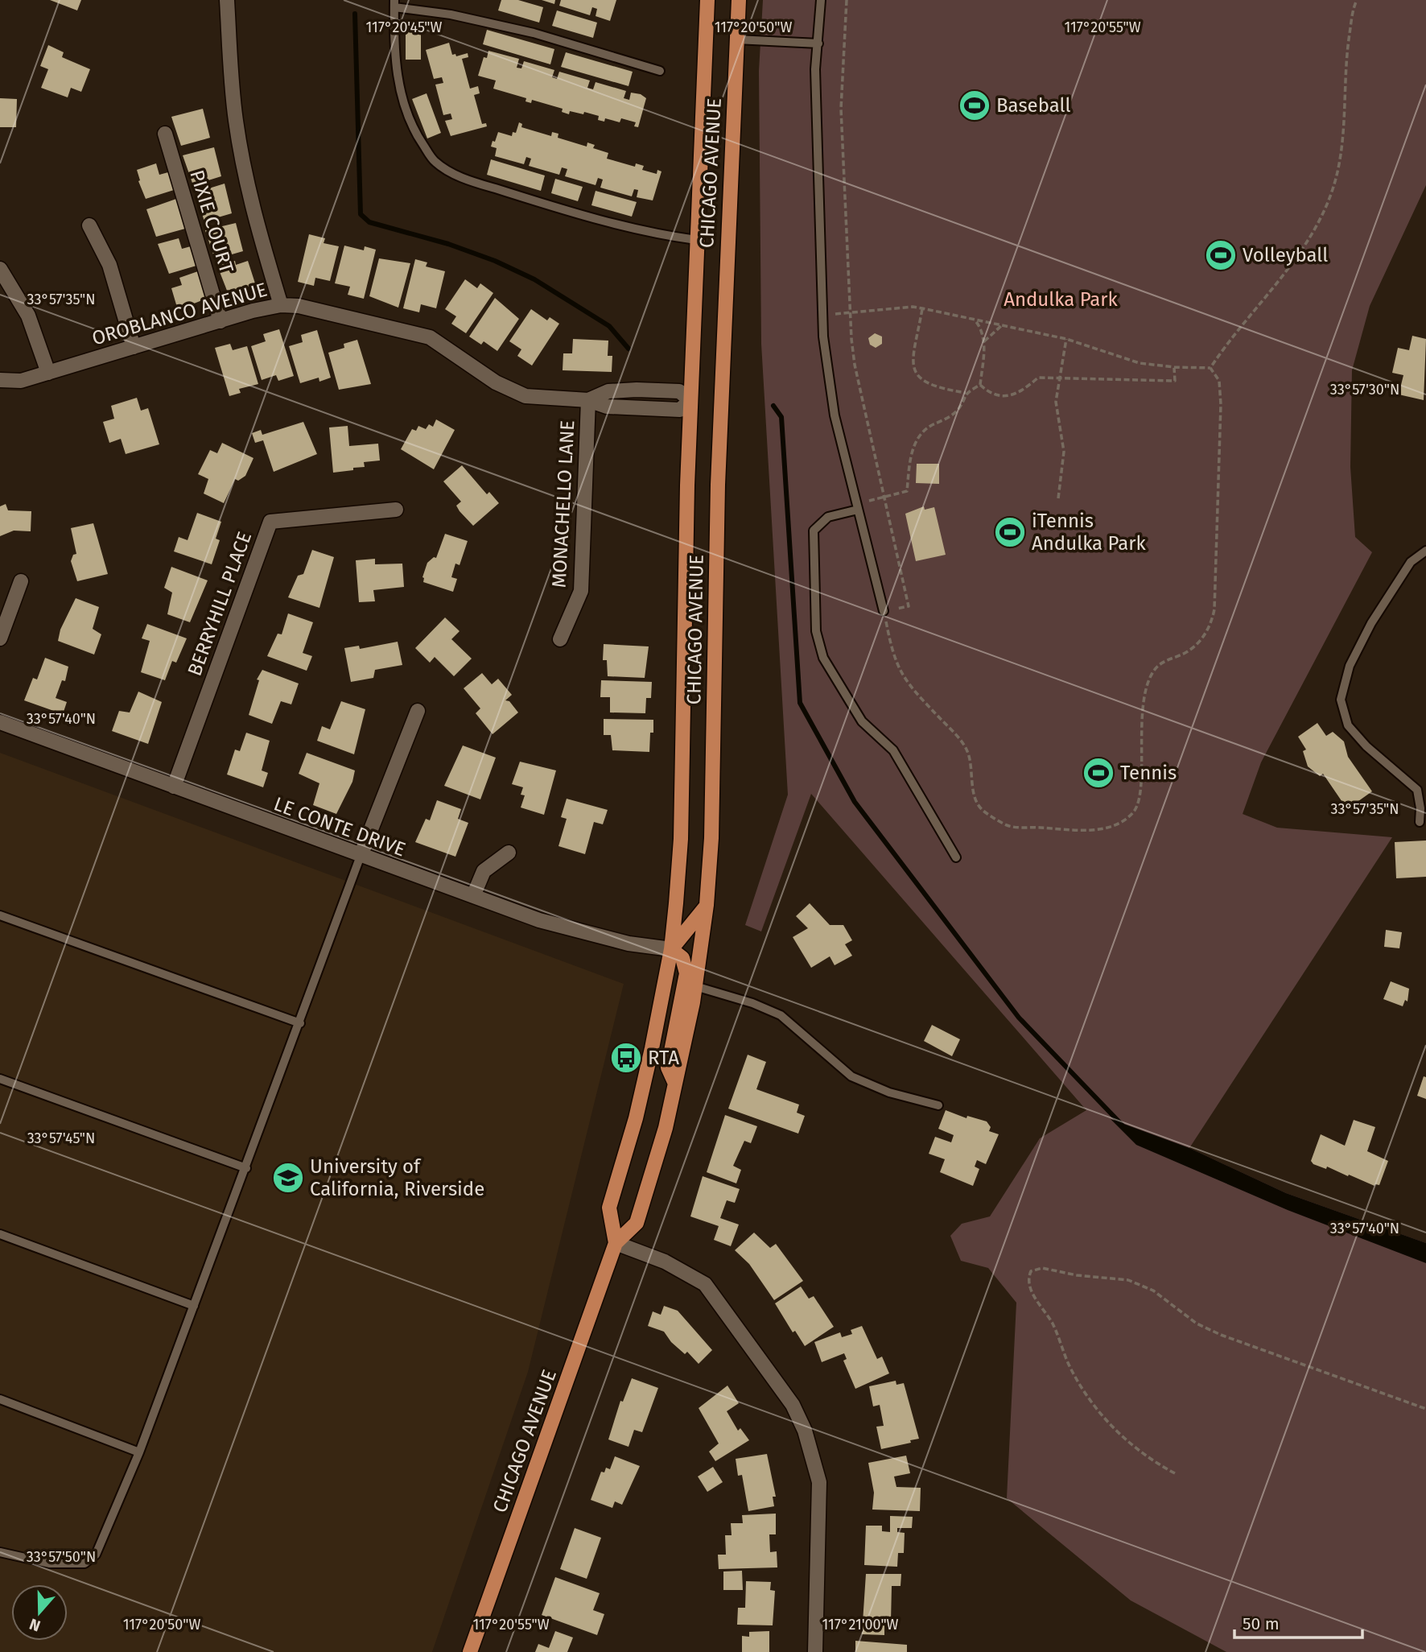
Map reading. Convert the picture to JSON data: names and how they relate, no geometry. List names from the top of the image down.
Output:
{
  "streets": {
    "main road": ["CHICAGO AVENUE"],
    "street": [
      "PIXIE COURT",
      "OROBLANCO AVENUE",
      "MONACHELLO LANE",
      "BERRYHILL PLACE",
      "LE CONTE DRIVE"
    ]
  },
  "crossings": [
    ["CHICAGO AVENUE", "OROBLANCO AVENUE"],
    ["CHICAGO AVENUE", "LE CONTE DRIVE"],
    ["PIXIE COURT", "OROBLANCO AVENUE"],
    ["OROBLANCO AVENUE", "MONACHELLO LANE"],
    ["BERRYHILL PLACE", "LE CONTE DRIVE"]
  ],
  "parks": ["Andulka Park"],
  "places": {
    "sports": [
      "Baseball",
      "Volleyball",
      "iTennis Andulka Park",
      "Tennis"
    ],
    "bus stop": ["RTA"],
    "school or university": ["University of California, Riverside"]
  },
  "scale_bar": "50 m",
  "north": "bottom",
  "coordinates": [
    "117°20'45\"W",
    "117°20'50\"W",
    "117°20'55\"W",
    "33°57'35\"N",
    "33°57'30\"N",
    "33°57'40\"N",
    "33°57'45\"N",
    "33°57'50\"N",
    "117°21'00\"W"
  ]
}
